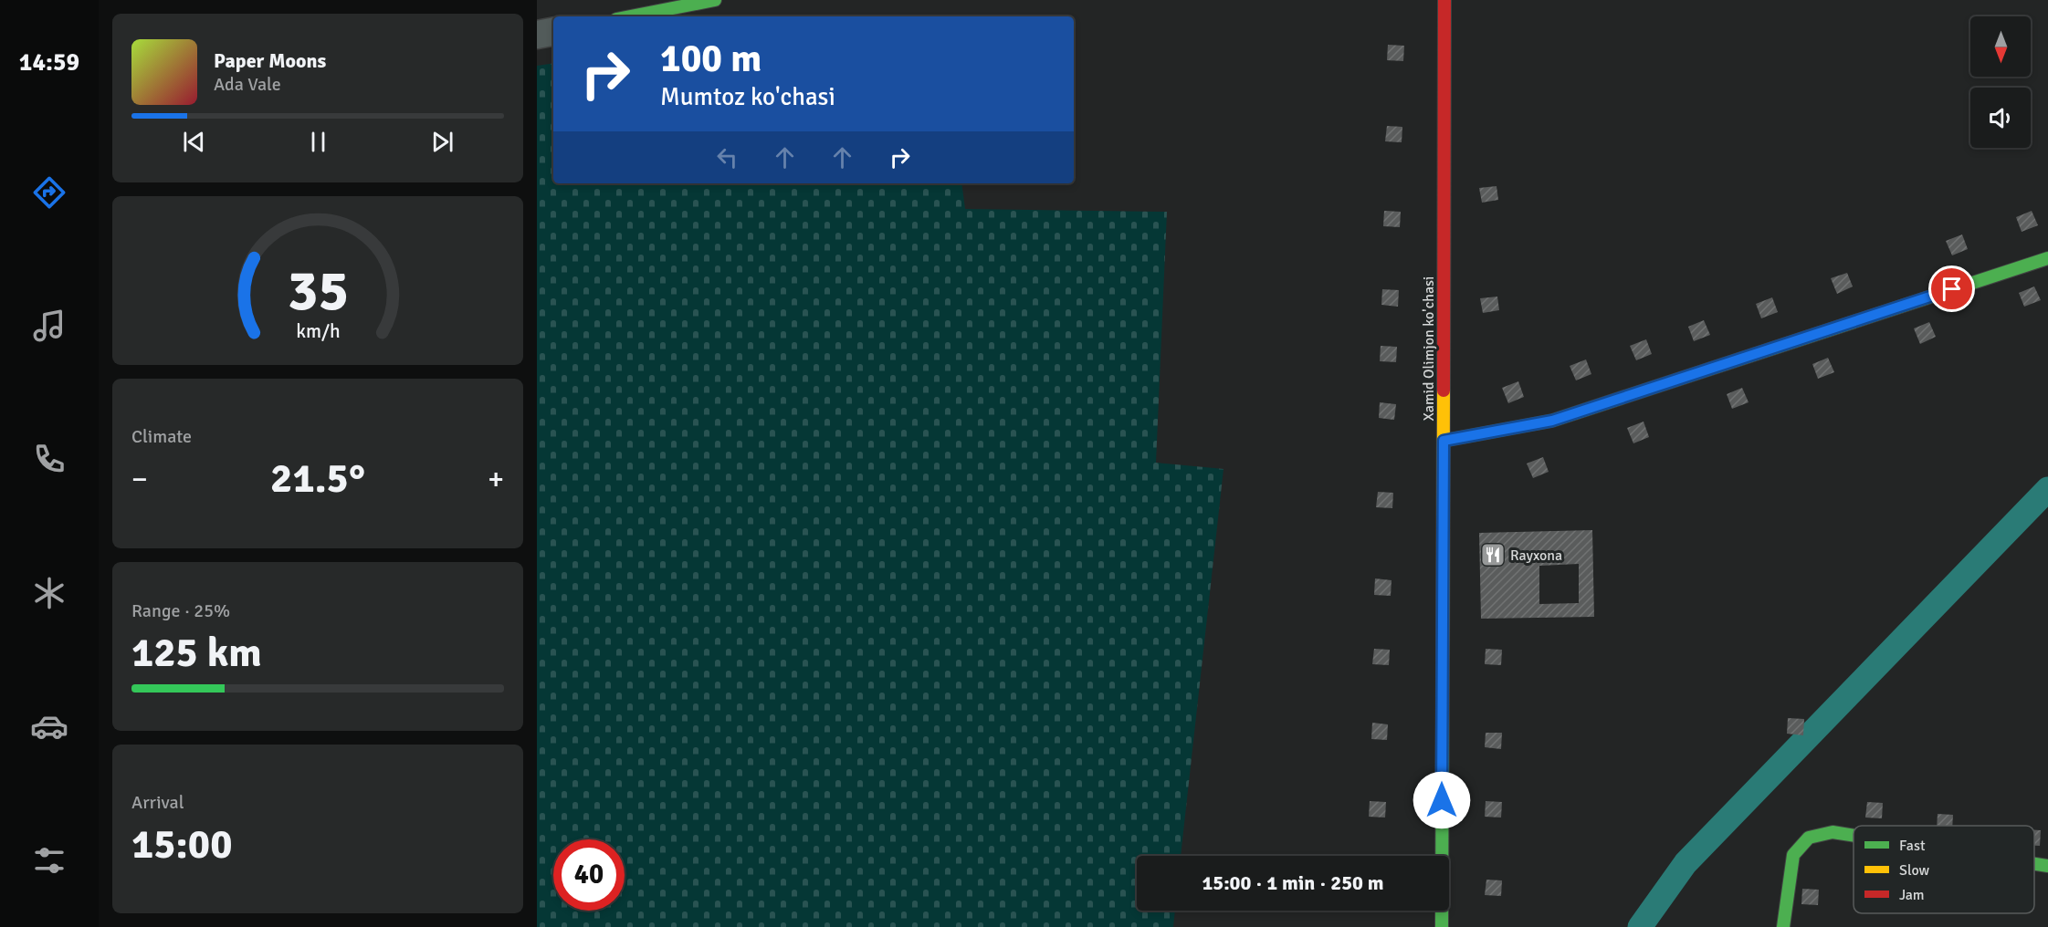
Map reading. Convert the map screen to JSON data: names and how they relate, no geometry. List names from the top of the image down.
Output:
{
  "streets": {
    "street": ["Xamid Olimjon ko'chasi"]
  },
  "places": {
    "restaurant": ["Rayxona"]
  },
  "legend": ["Fast", "Slow", "Jam"],
  "north": "bottom",
  "page": {
    "tabs": "14:59",
    "turn": ["100 m", "Mumtoz ko'chasi"],
    "song": ["Paper Moons", "Ada Vale"],
    "tile": [
      "Climate",
      ["Range · 25%", "125 km"],
      ["Arrival", "15:00"]
    ],
    "heat": ["−", "21.5°", "+"],
    "limit": "40",
    "trip": "15:00 · 1 min · 250 m",
    "gauge": ["35", "km/h"]
  }
}
